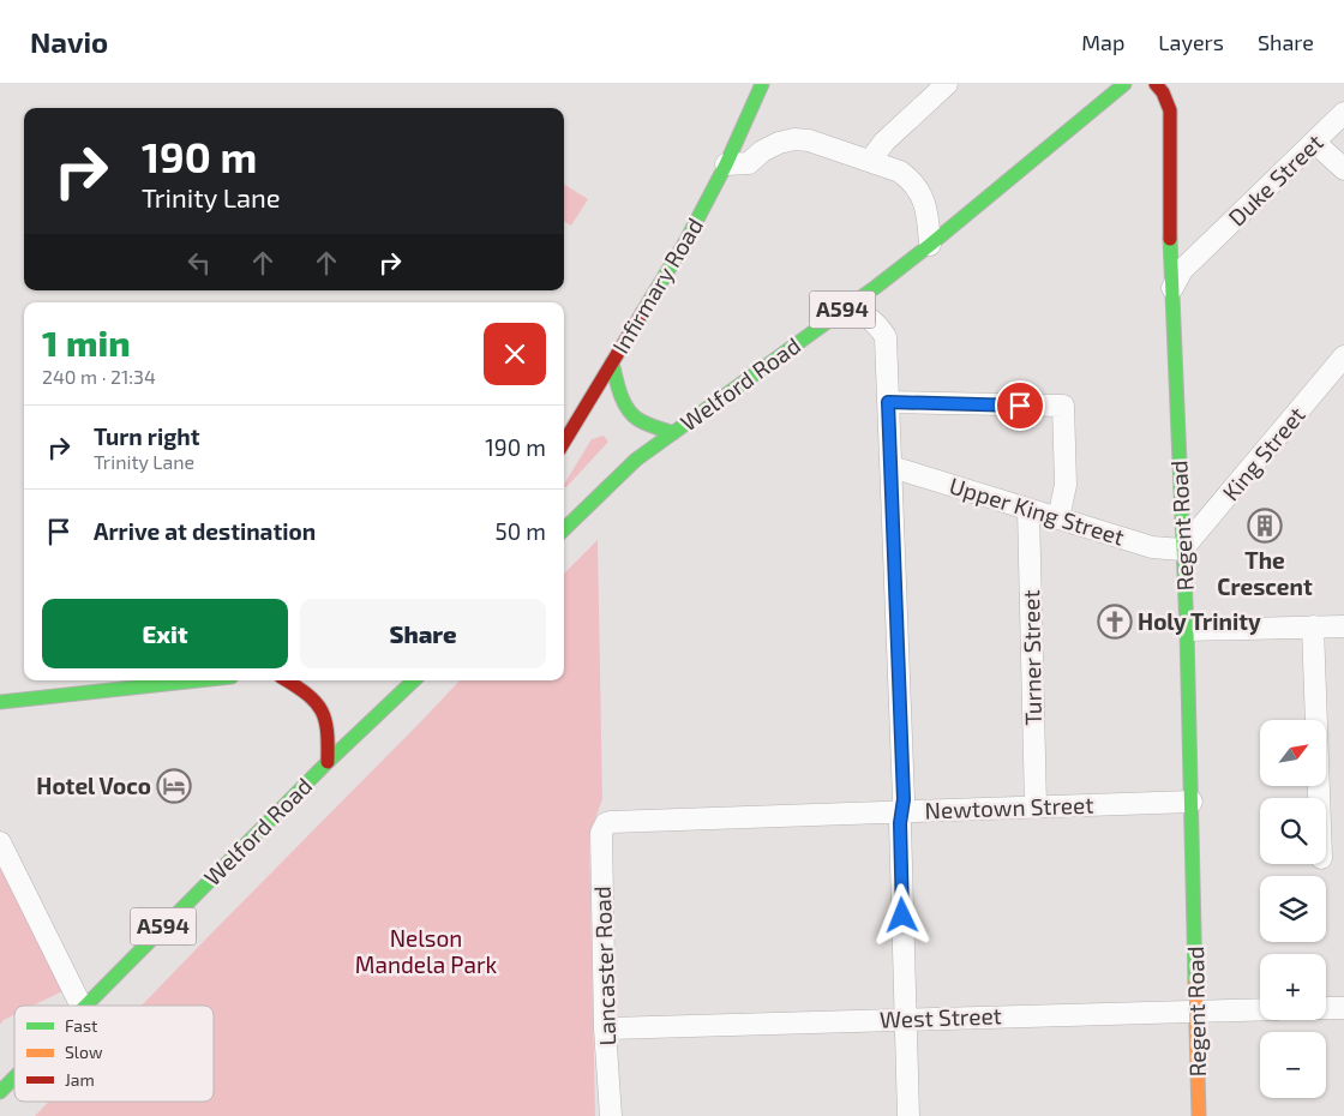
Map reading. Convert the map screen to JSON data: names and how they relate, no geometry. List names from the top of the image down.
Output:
{
  "streets": {
    "main road": [
      "Infirmary Road",
      "A594",
      "Welford Road",
      "Regent Road"
    ],
    "street": [
      "Duke Street",
      "King Street",
      "Upper King Street",
      "Turner Street",
      "Newtown Street",
      "Lancaster Road",
      "West Street"
    ]
  },
  "crossings": [
    ["Duke Street", "Regent Road"],
    ["King Street", "Upper King Street"],
    ["King Street", "Regent Road"],
    ["Upper King Street", "Regent Road"],
    ["Upper King Street", "Turner Street"],
    ["Regent Road", "Newtown Street"],
    ["Regent Road", "West Street"],
    ["Turner Street", "Newtown Street"],
    ["Newtown Street", "Lancaster Road"],
    ["Lancaster Road", "West Street"]
  ],
  "parks": ["Nelson Mandela Park"],
  "places": {
    "building": ["The Crescent"],
    "church": ["Holy Trinity"],
    "hotel": ["Hotel Voco"]
  },
  "legend": ["Fast", "Slow", "Jam"],
  "north": "top right",
  "page": {
    "header": "Navio",
    "nav": ["Map", "Layers", "Share"],
    "turn": ["190 m", "Trinity Lane"],
    "heading": ["1 min", "240 m · 21:34"],
    "list": [
      {
        "name": "Turn right",
        "note": "Trinity Lane",
        "value": "190 m"
      },
      {
        "name": "Arrive at destination",
        "value": "50 m"
      }
    ],
    "buttons": ["Exit", "Share"],
    "map_buttons": ["+", "−"]
  }
}
